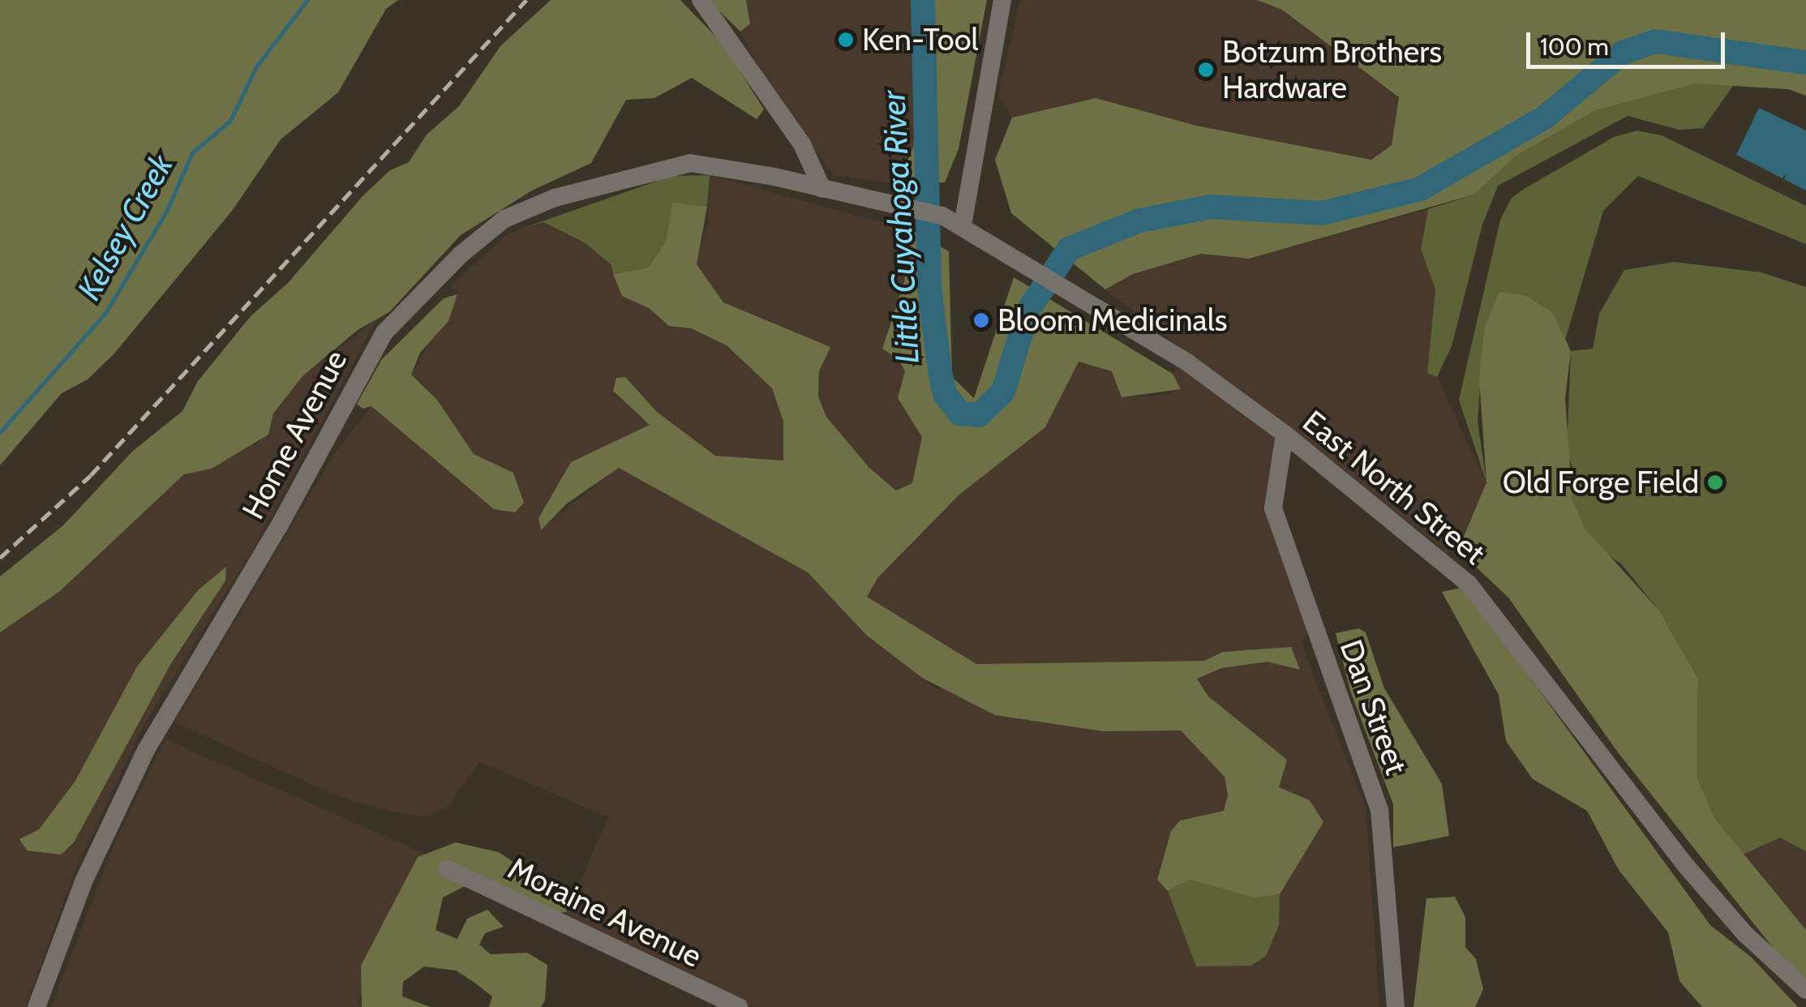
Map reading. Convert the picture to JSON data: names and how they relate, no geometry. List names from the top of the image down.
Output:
{
  "streets": {
    "street": [
      "Home Avenue",
      "East North Street",
      "Dan Street",
      "Moraine Avenue"
    ]
  },
  "crossings": [
    ["Home Avenue", "East North Street"],
    ["East North Street", "Dan Street"]
  ],
  "water": ["Kelsey Creek", "Little Cuyahoga River"],
  "places": [
    "Ken-Tool",
    "Botzum Brothers Hardware",
    "Bloom Medicinals",
    "Old Forge Field"
  ],
  "scale_bar": "100 m"
}
